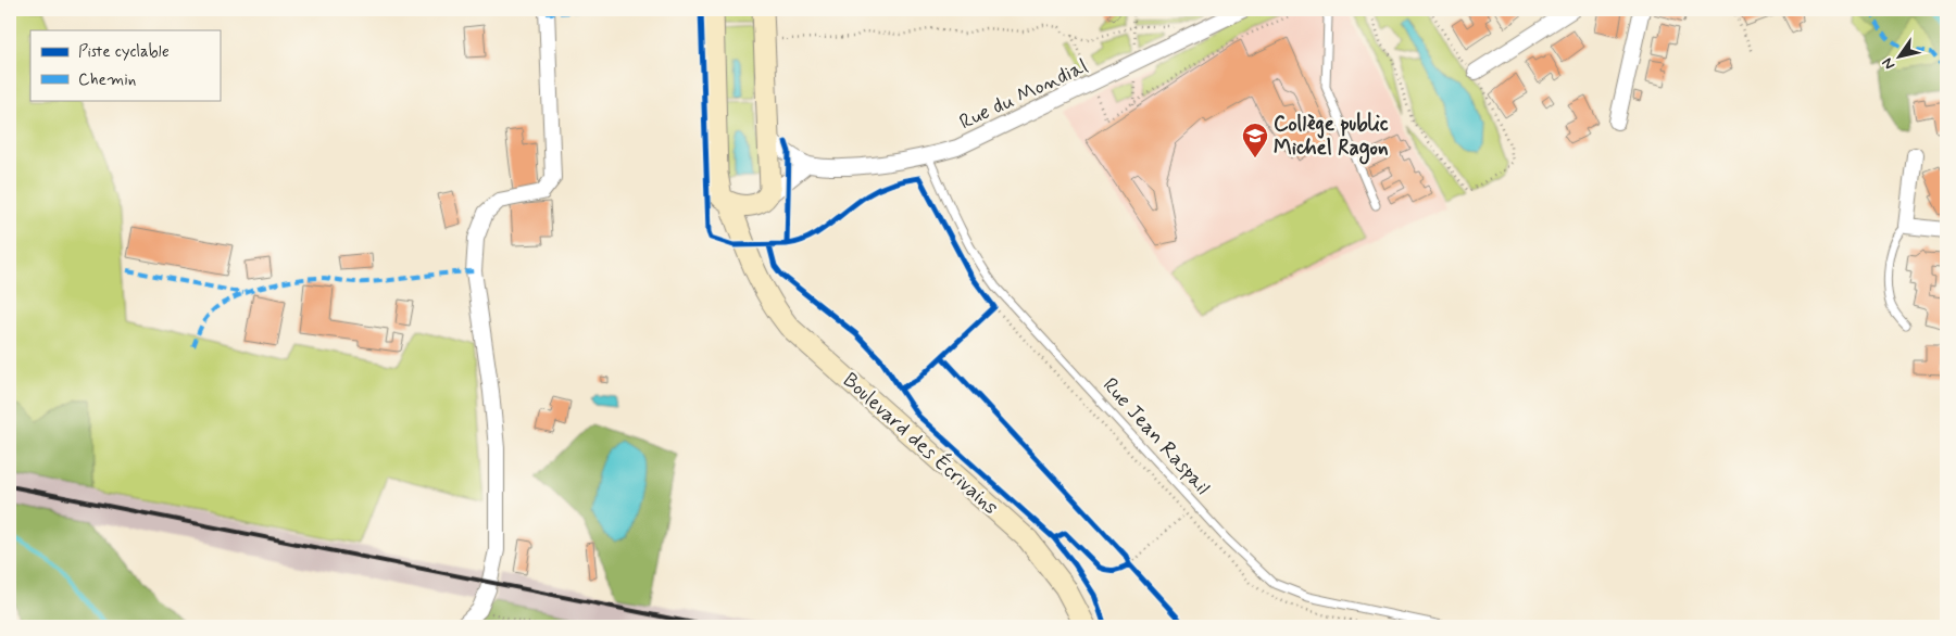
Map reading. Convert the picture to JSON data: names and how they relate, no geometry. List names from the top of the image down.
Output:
{
  "streets": {
    "main road": ["Boulevard des Écrivains"],
    "street": ["Rue du Mondial"],
    "lane": ["Rue Jean Raspail"]
  },
  "crossings": [
    ["Rue du Mondial", "Rue Jean Raspail"]
  ],
  "places": {
    "school or university": ["Collège public Michel Ragon"]
  },
  "legend": ["Piste cyclable", "Chemin"],
  "north": "bottom left"
}
